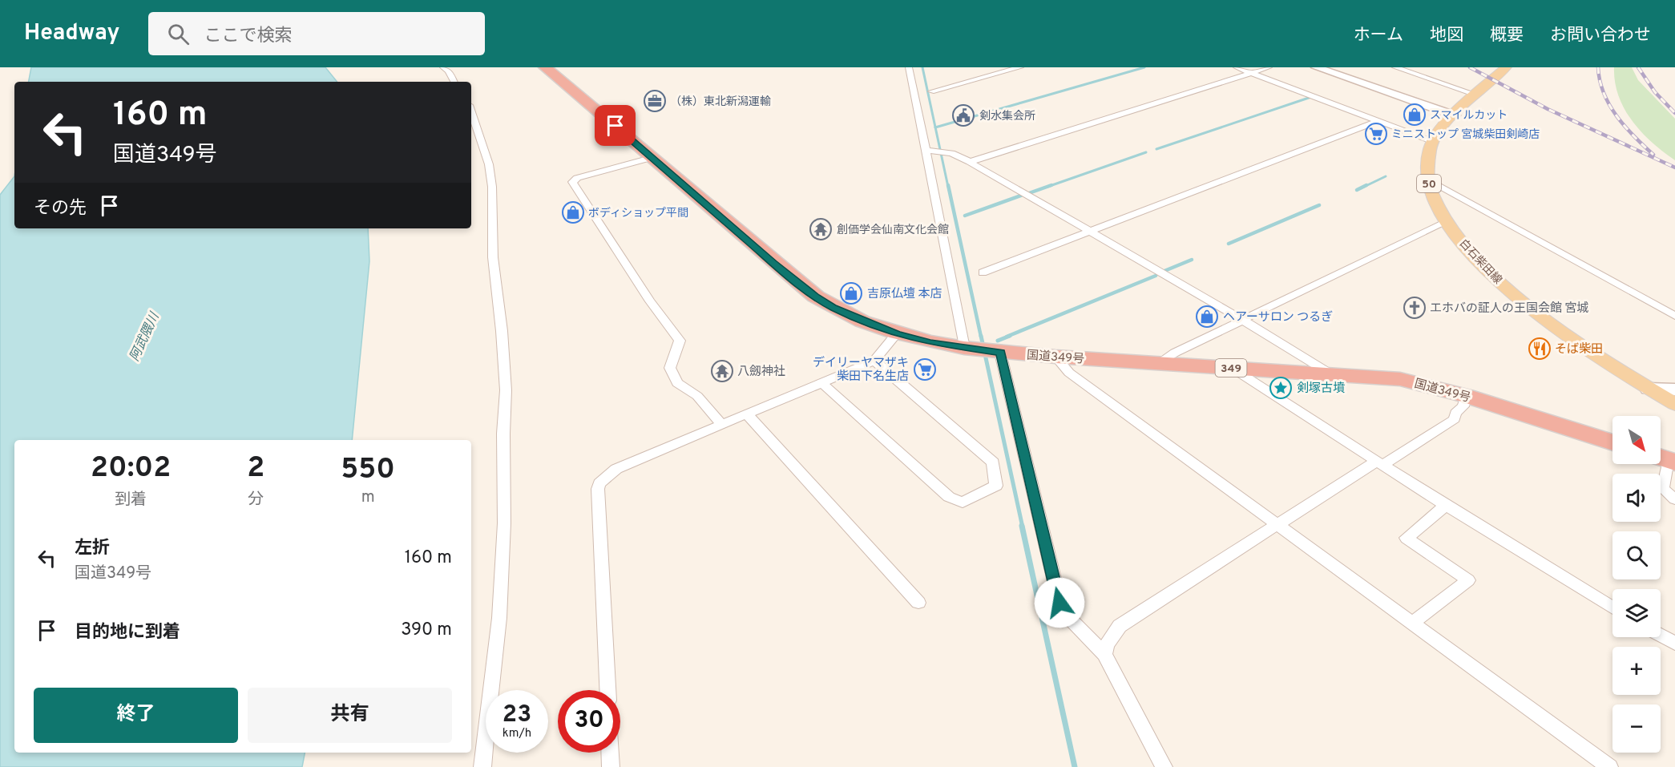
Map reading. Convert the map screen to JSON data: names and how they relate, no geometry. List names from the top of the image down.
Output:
{
  "streets": {
    "highway": ["国道349号", "349"],
    "main road": ["50", "白石柴田線"]
  },
  "water": ["阿武隈川"],
  "places": {
    "office": ["（株）東北新潟運輸"],
    "shop": [
      "スマイルカット",
      "ボディショップ平間",
      "吉原仏壇 本店",
      "ヘアーサロン つるぎ"
    ],
    "public building": ["剣水集会所"],
    "supermarket": ["ミニストップ 宮城柴田剣崎店", "デイリーヤマザキ 柴田下名生店"],
    "temple": ["創価学会仙南文化会館", "八劔神社"],
    "church": ["エホバの証人の王国会館 宮城"],
    "restaurant": ["そば柴田"],
    "place": ["剣塚古墳"]
  },
  "north": "bottom right",
  "page": {
    "header": "Headway",
    "search": "ここで検索",
    "nav": [
      "ホーム",
      "地図",
      "概要",
      "お問い合わせ"
    ],
    "turn": ["160 m", "国道349号"],
    "then": "その先",
    "map_buttons": ["+", "−"],
    "eta": [
      "20:02",
      "到着",
      "2",
      "分",
      "550",
      "m"
    ],
    "list": [
      {
        "name": "左折",
        "note": "国道349号",
        "value": "160 m"
      },
      {
        "name": "目的地に到着",
        "value": "390 m"
      }
    ],
    "buttons": ["終了", "共有"],
    "speed": "23 km/h",
    "limit": "30"
  }
}
